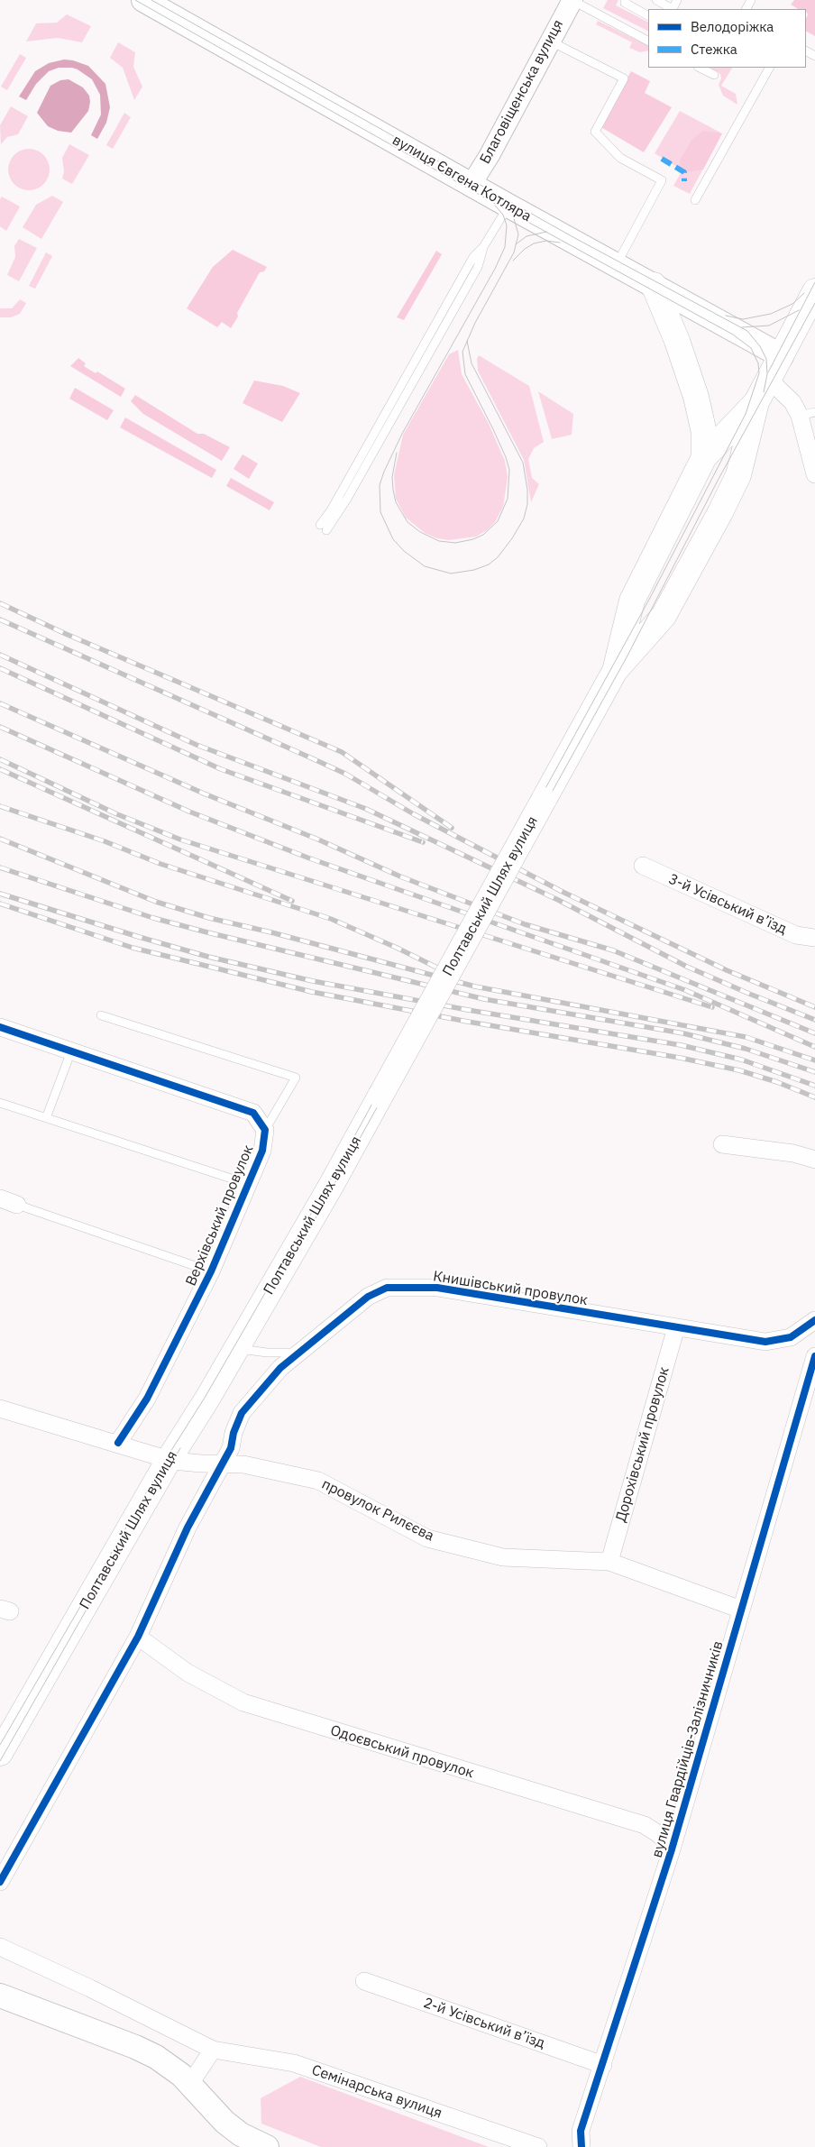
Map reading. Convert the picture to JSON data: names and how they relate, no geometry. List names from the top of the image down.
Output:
{
  "streets": {
    "main road": ["вулиця Євгена Котляра", "Полтавський Шлях вулиця"],
    "street": [
      "Благовіщенська вулиця",
      "3-й Усівський в’їзд",
      "Верхівський провулок",
      "Книшівський провулок",
      "Дорохівський провулок",
      "провулок Рилєєва",
      "вулиця Гвардійців-Залізничників",
      "Одоєвський провулок",
      "2-й Усівський в’їзд",
      "Семінарська вулиця"
    ]
  },
  "crossings": [
    ["Благовіщенська вулиця", "вулиця Євгена Котляра"],
    ["вулиця Євгена Котляра", "Полтавський Шлях вулиця"],
    ["Полтавський Шлях вулиця", "провулок Рилєєва"],
    ["Верхівський провулок", "провулок Рилєєва"],
    ["Книшівський провулок", "Дорохівський провулок"],
    ["Книшівський провулок", "провулок Рилєєва"],
    ["Книшівський провулок", "Одоєвський провулок"],
    ["Дорохівський провулок", "провулок Рилєєва"],
    ["провулок Рилєєва", "вулиця Гвардійців-Залізничників"],
    ["вулиця Гвардійців-Залізничників", "Одоєвський провулок"],
    ["вулиця Гвардійців-Залізничників", "2-й Усівський в’їзд"]
  ],
  "legend": ["Велодоріжка", "Стежка"]
}
